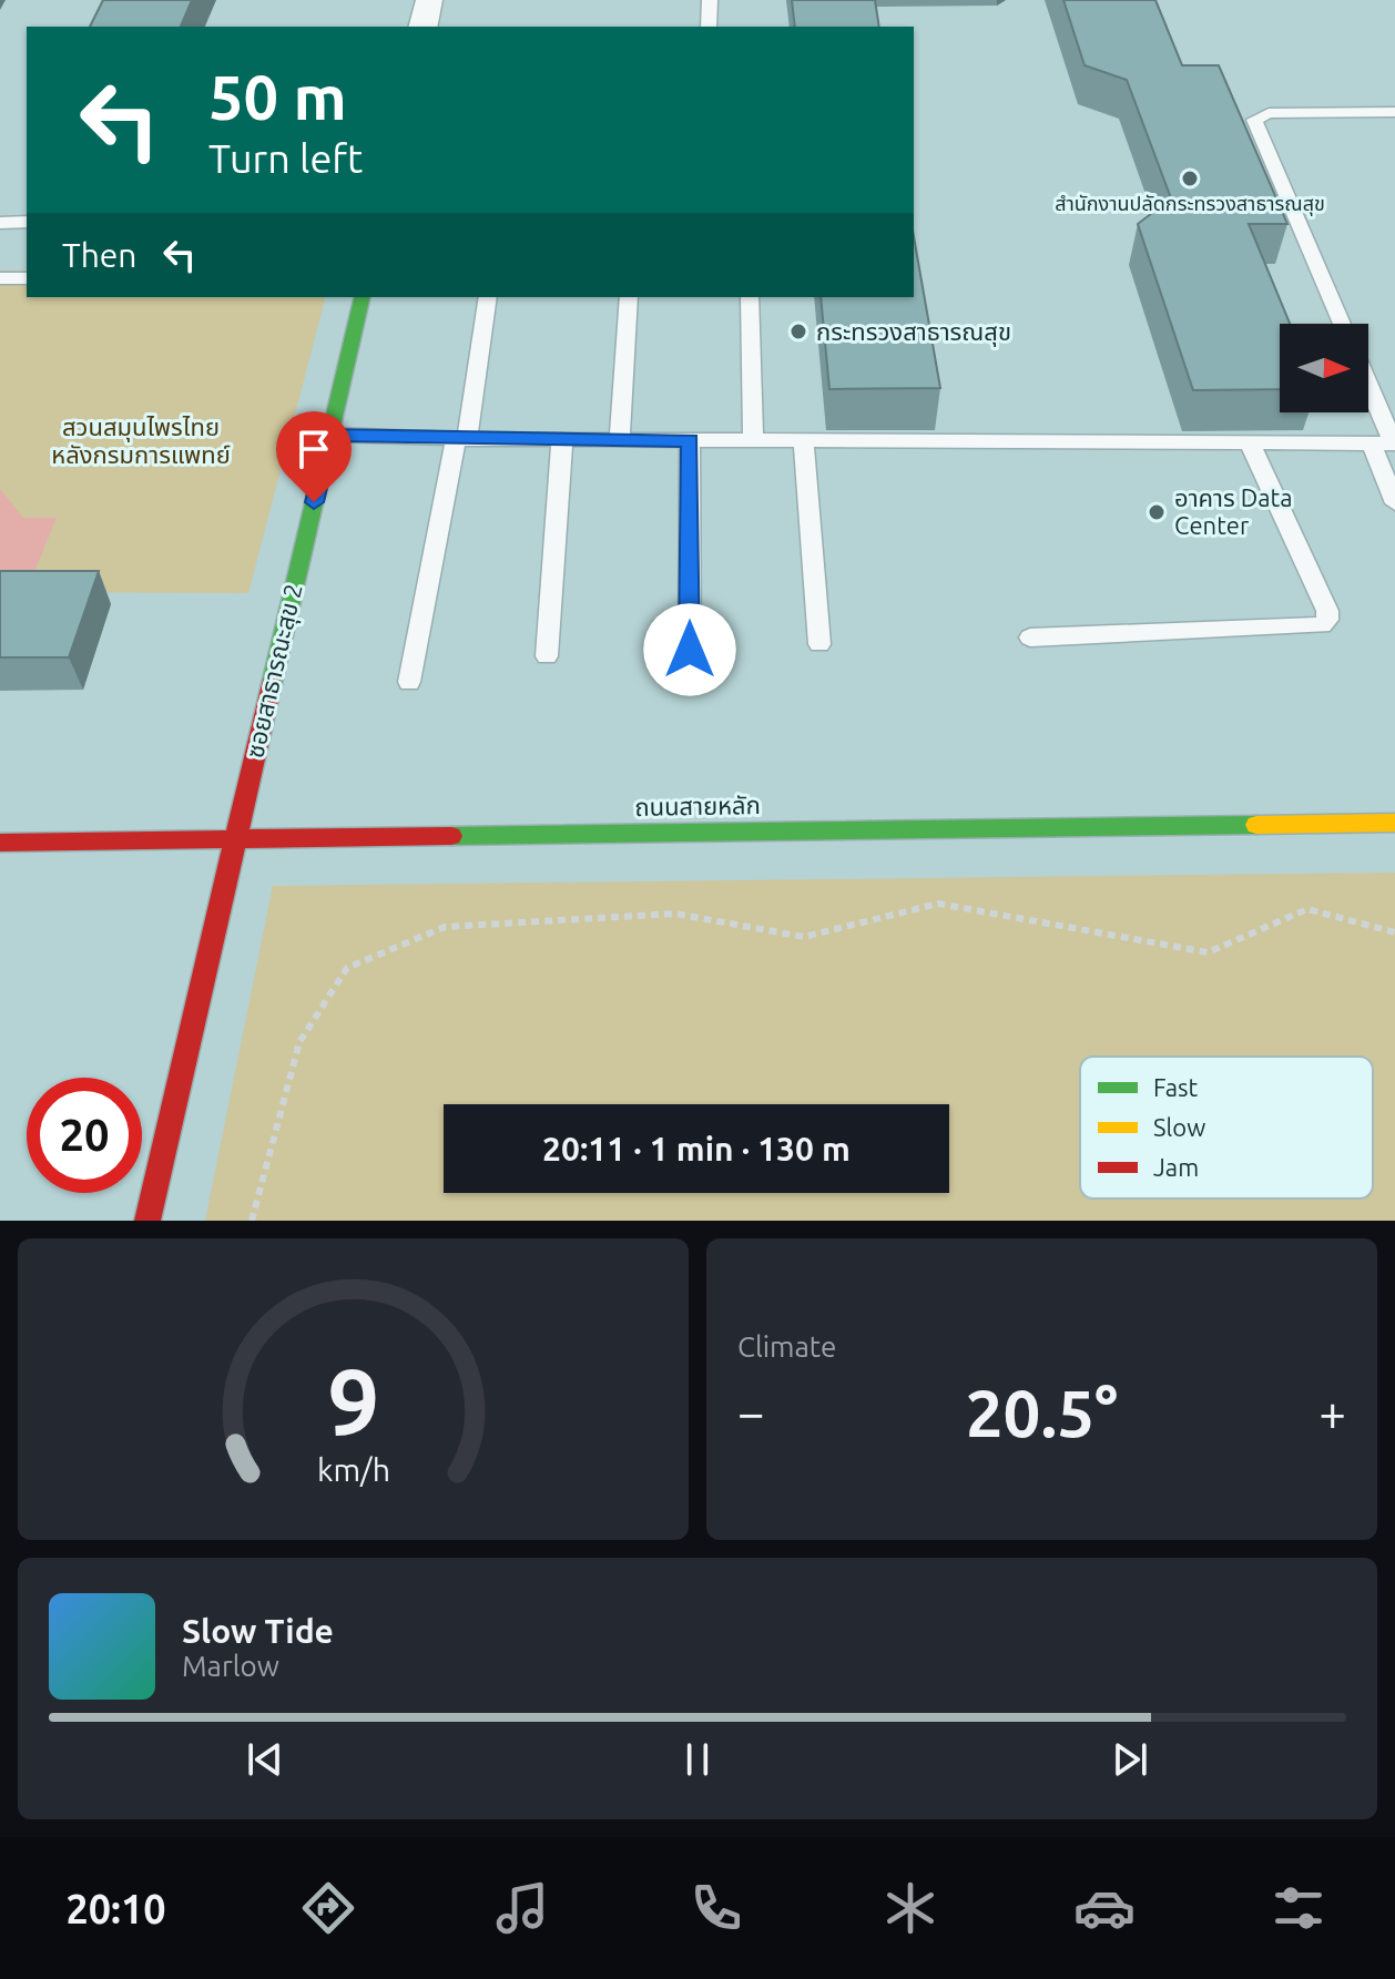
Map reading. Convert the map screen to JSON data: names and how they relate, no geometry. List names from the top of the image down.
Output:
{
  "streets": {
    "street": ["ซอยสาธารณะสุข 2", "ถนนสายหลัก"]
  },
  "crossings": [
    ["ซอยสาธารณะสุข 2", "ถนนสายหลัก"]
  ],
  "parks": ["สวนสมุนไพรไทย หลังกรมการแพทย์"],
  "places": ["สำนักงานปลัดกระทรวงสาธารณสุข", "กระทรวงสาธารณสุข", "อาคาร Data Center"],
  "legend": ["Fast", "Slow", "Jam"],
  "north": "right",
  "page": {
    "turn": ["50 m", "Turn left"],
    "then": "Then",
    "limit": "20",
    "trip": "20:11 · 1 min · 130 m",
    "tile": "Climate",
    "heat": ["−", "20.5°", "+"],
    "song": ["Slow Tide", "Marlow"],
    "tabs": "20:10",
    "gauge": ["9", "km/h"]
  }
}
